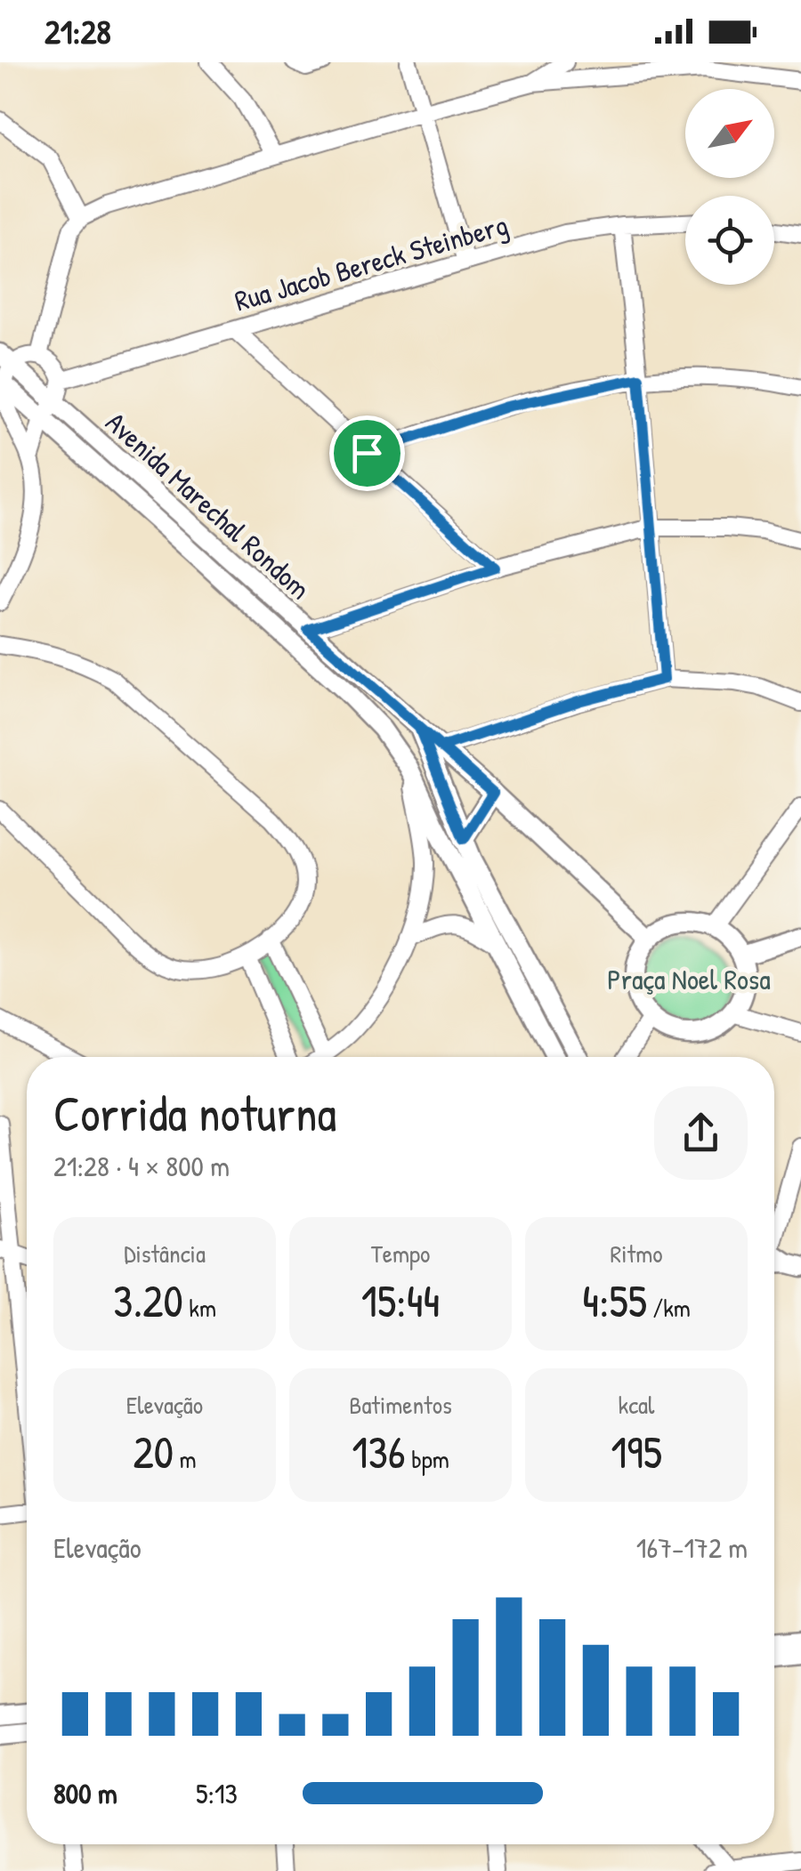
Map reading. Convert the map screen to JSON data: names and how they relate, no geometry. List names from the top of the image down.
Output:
{
  "streets": {
    "main road": ["Avenida Marechal Rondom"],
    "street": ["Rua Jacob Bereck Steinberg"]
  },
  "crossings": [
    ["Rua Jacob Bereck Steinberg", "Avenida Marechal Rondom"]
  ],
  "parks": ["Praça Noel Rosa"],
  "north": "top right",
  "page": {
    "status": "21:28",
    "heading": ["Corrida noturna", "21:28 · 4 × 800 m"],
    "stats": [
      ["Distância", "3.20 km"],
      ["Tempo", "15:44"],
      ["Ritmo", "4:55 /km"],
      ["Elevação", "20 m"],
      ["Batimentos", "136 bpm"],
      ["kcal", "195"]
    ],
    "chart": ["Elevação", "167–172 m"],
    "list": [
      {
        "name": "800 m",
        "note": "5:13"
      }
    ]
  }
}
